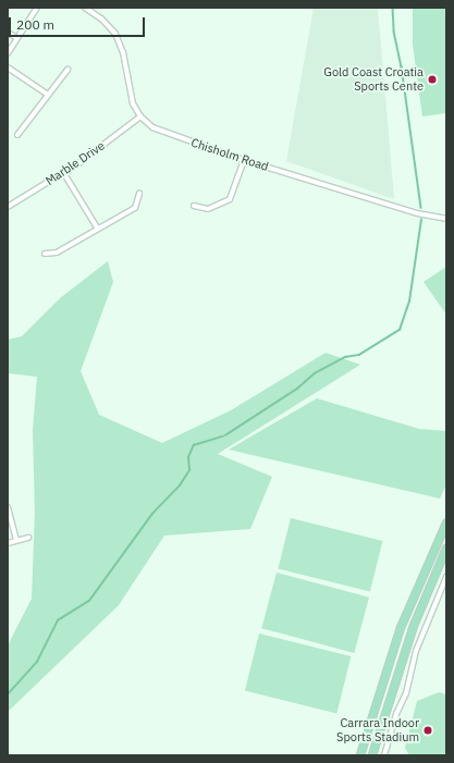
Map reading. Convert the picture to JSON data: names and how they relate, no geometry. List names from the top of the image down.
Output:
{
  "streets": {
    "street": ["Chisholm Road", "Marble Drive"]
  },
  "crossings": [
    ["Chisholm Road", "Marble Drive"]
  ],
  "places": ["Gold Coast Croatia Sports Cente", "Carrara Indoor Sports Stadium"],
  "scale_bar": "200 m"
}
